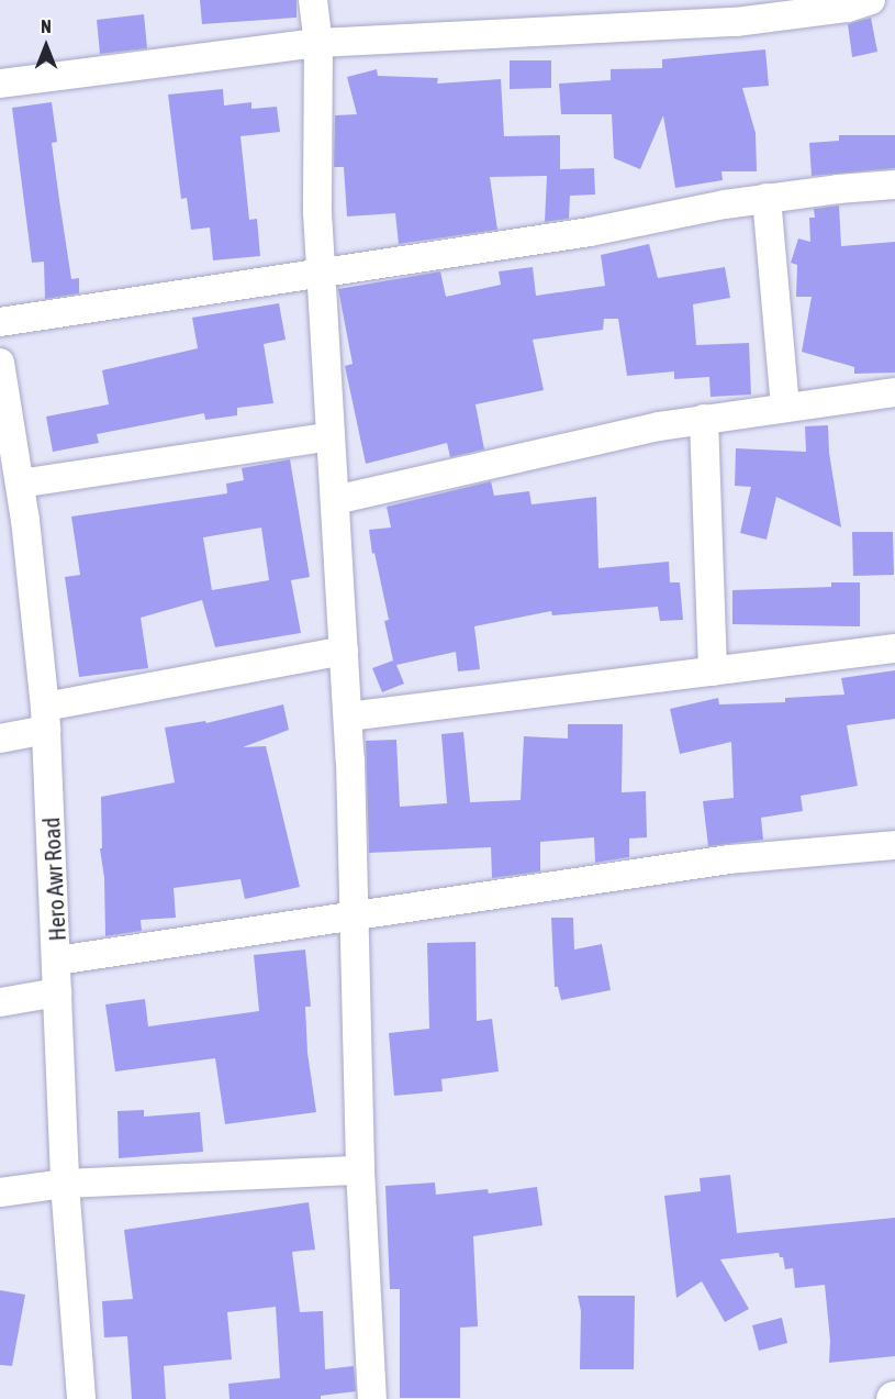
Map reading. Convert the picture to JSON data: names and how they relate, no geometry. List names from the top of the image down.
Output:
{
  "streets": {
    "street": ["Hero Awr Road"]
  },
  "north": "top"
}
